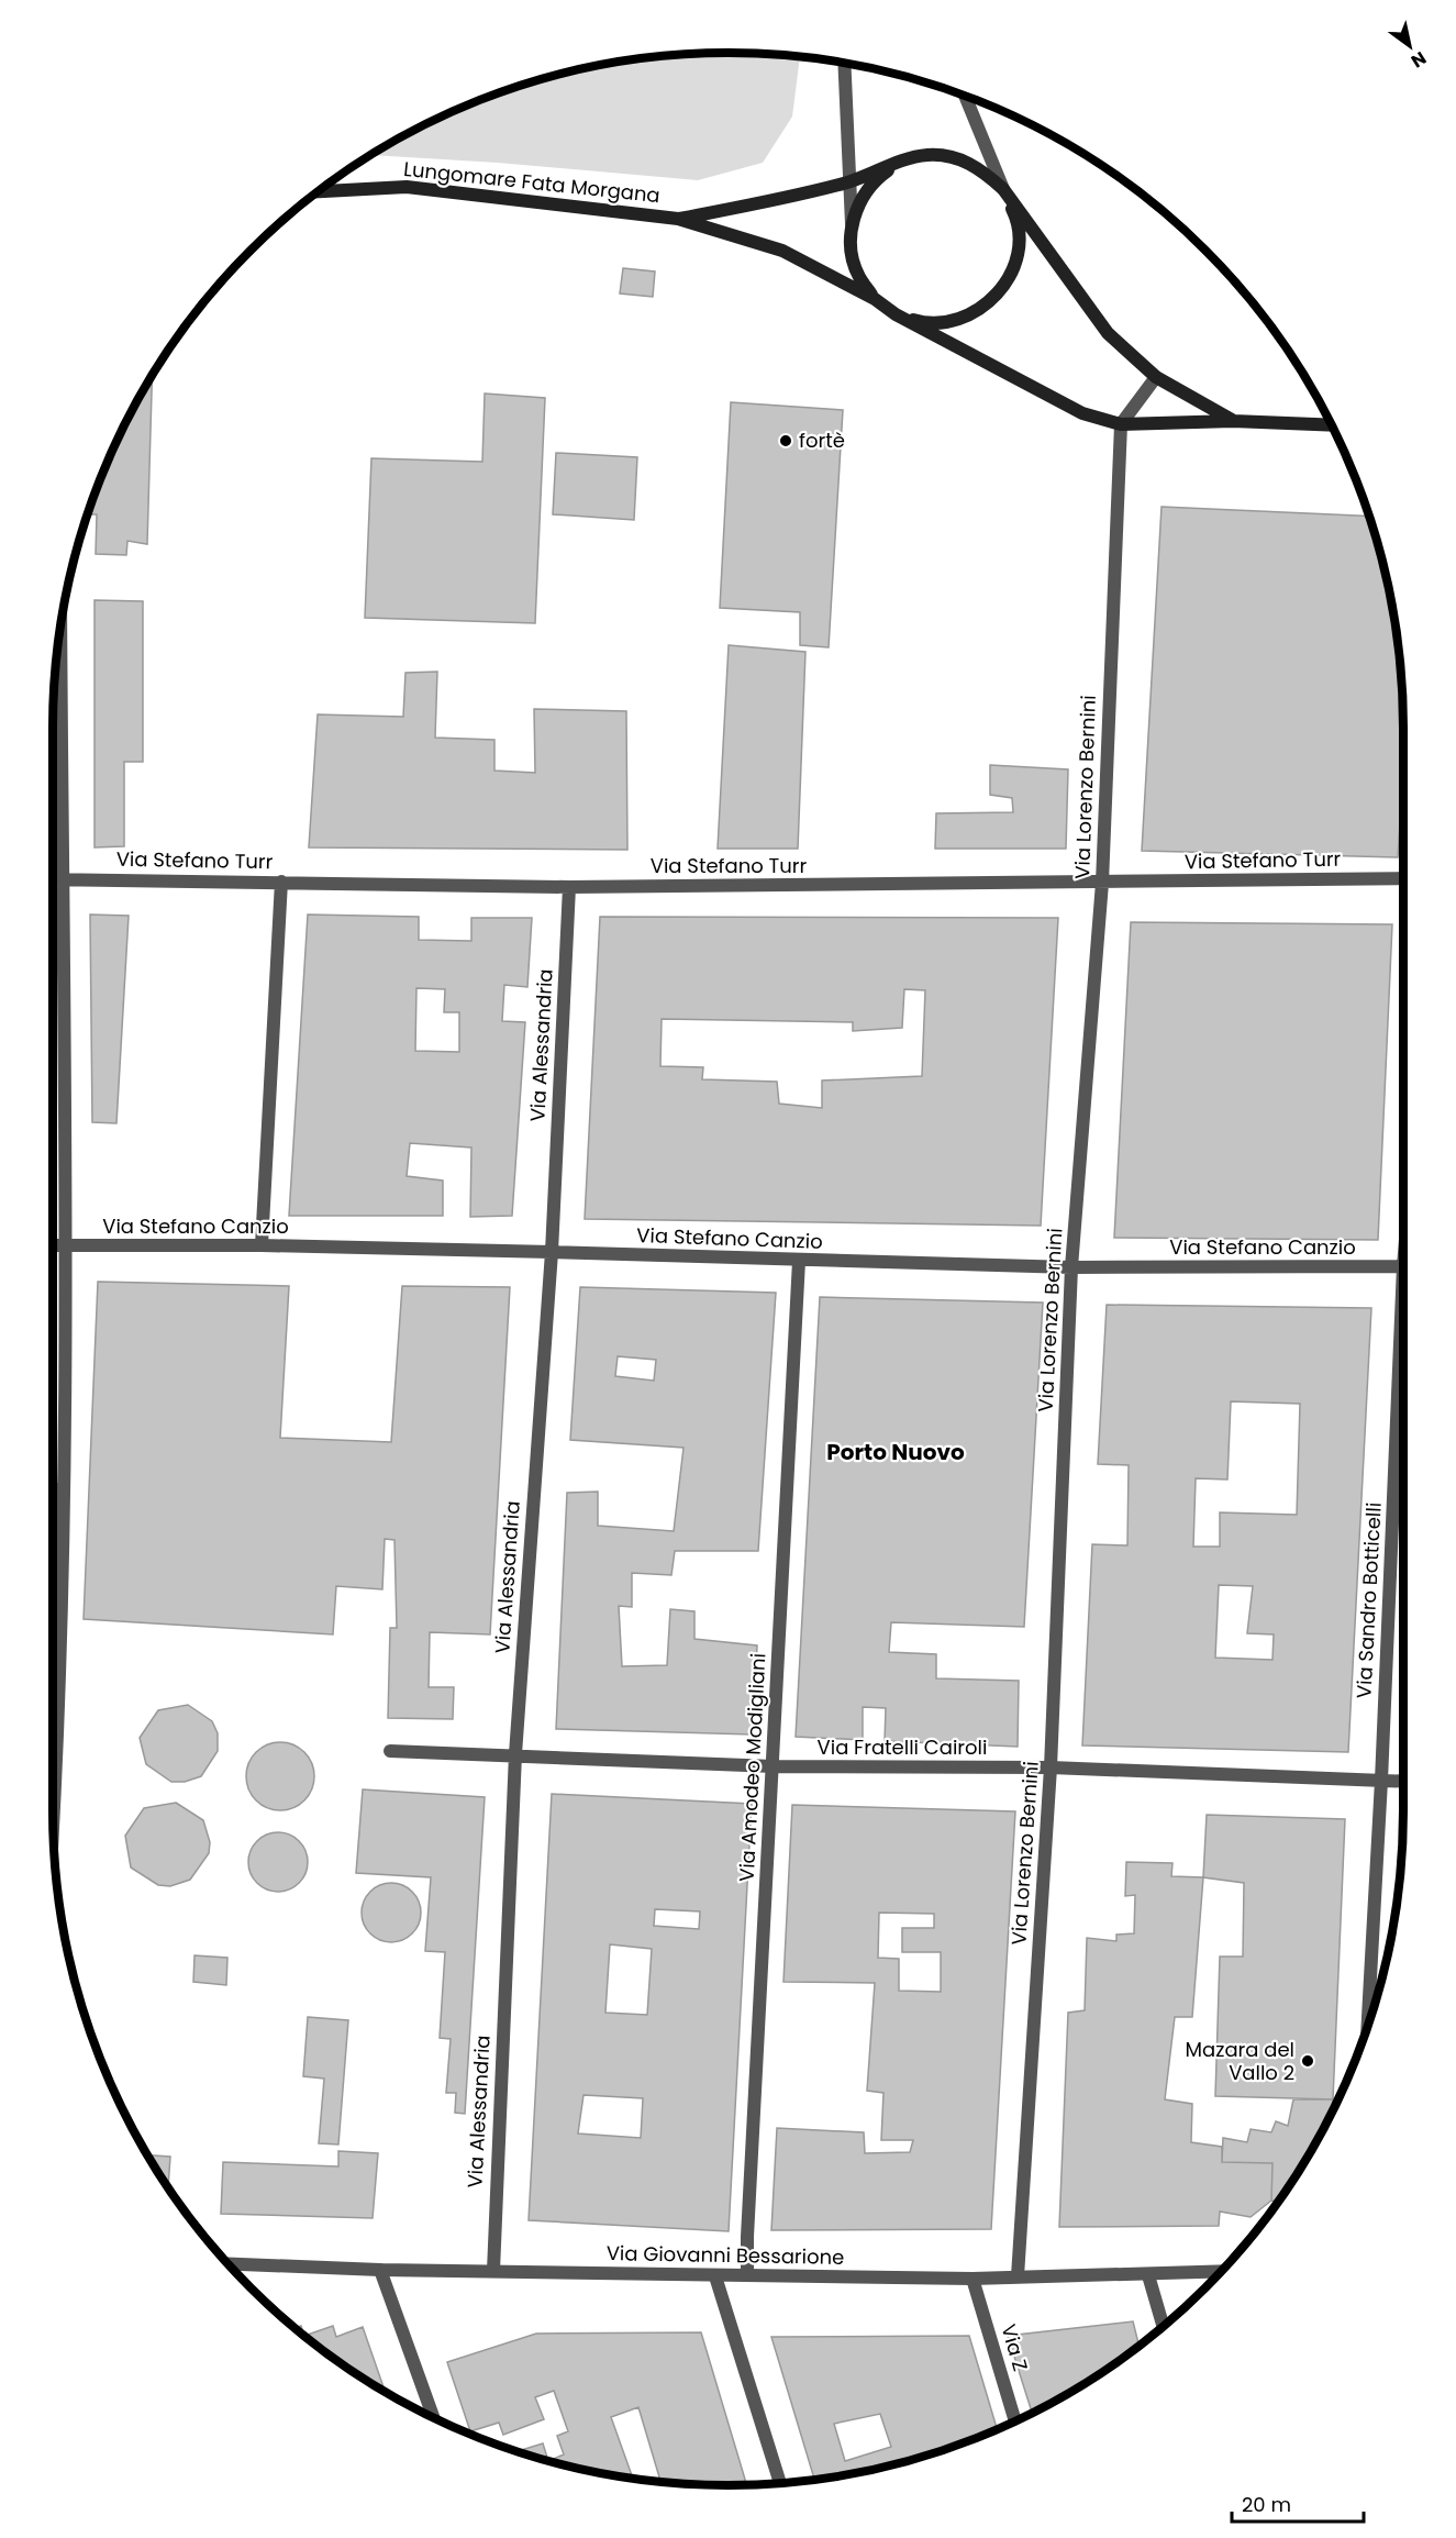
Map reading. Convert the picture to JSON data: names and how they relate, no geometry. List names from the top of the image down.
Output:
{
  "streets": {
    "main road": ["Lungomare Fata Morgana"],
    "street": [
      "Via Lorenzo Bernini",
      "Via Stefano Turr",
      "Via Alessandria",
      "Via Stefano Canzio",
      "Via Sandro Botticelli",
      "Via Fratelli Cairoli",
      "Via Amodeo Modigliani",
      "Via Giovanni Bessarione",
      "Via Z"
    ]
  },
  "crossings": [
    ["Via Lorenzo Bernini", "Via Stefano Turr"],
    ["Via Lorenzo Bernini", "Via Stefano Canzio"],
    ["Via Lorenzo Bernini", "Via Fratelli Cairoli"],
    ["Via Lorenzo Bernini", "Via Giovanni Bessarione"],
    ["Via Stefano Turr", "Via Alessandria"],
    ["Via Alessandria", "Via Stefano Canzio"],
    ["Via Alessandria", "Via Fratelli Cairoli"],
    ["Via Alessandria", "Via Giovanni Bessarione"],
    ["Via Stefano Canzio", "Via Amodeo Modigliani"],
    ["Via Sandro Botticelli", "Via Fratelli Cairoli"],
    ["Via Fratelli Cairoli", "Via Amodeo Modigliani"],
    ["Via Amodeo Modigliani", "Via Giovanni Bessarione"],
    ["Via Giovanni Bessarione", "Via Z"]
  ],
  "districts": ["Porto Nuovo"],
  "places": ["fortè", "Mazara del Vallo 2"],
  "scale_bar": "20 m",
  "north": "bottom right"
}
